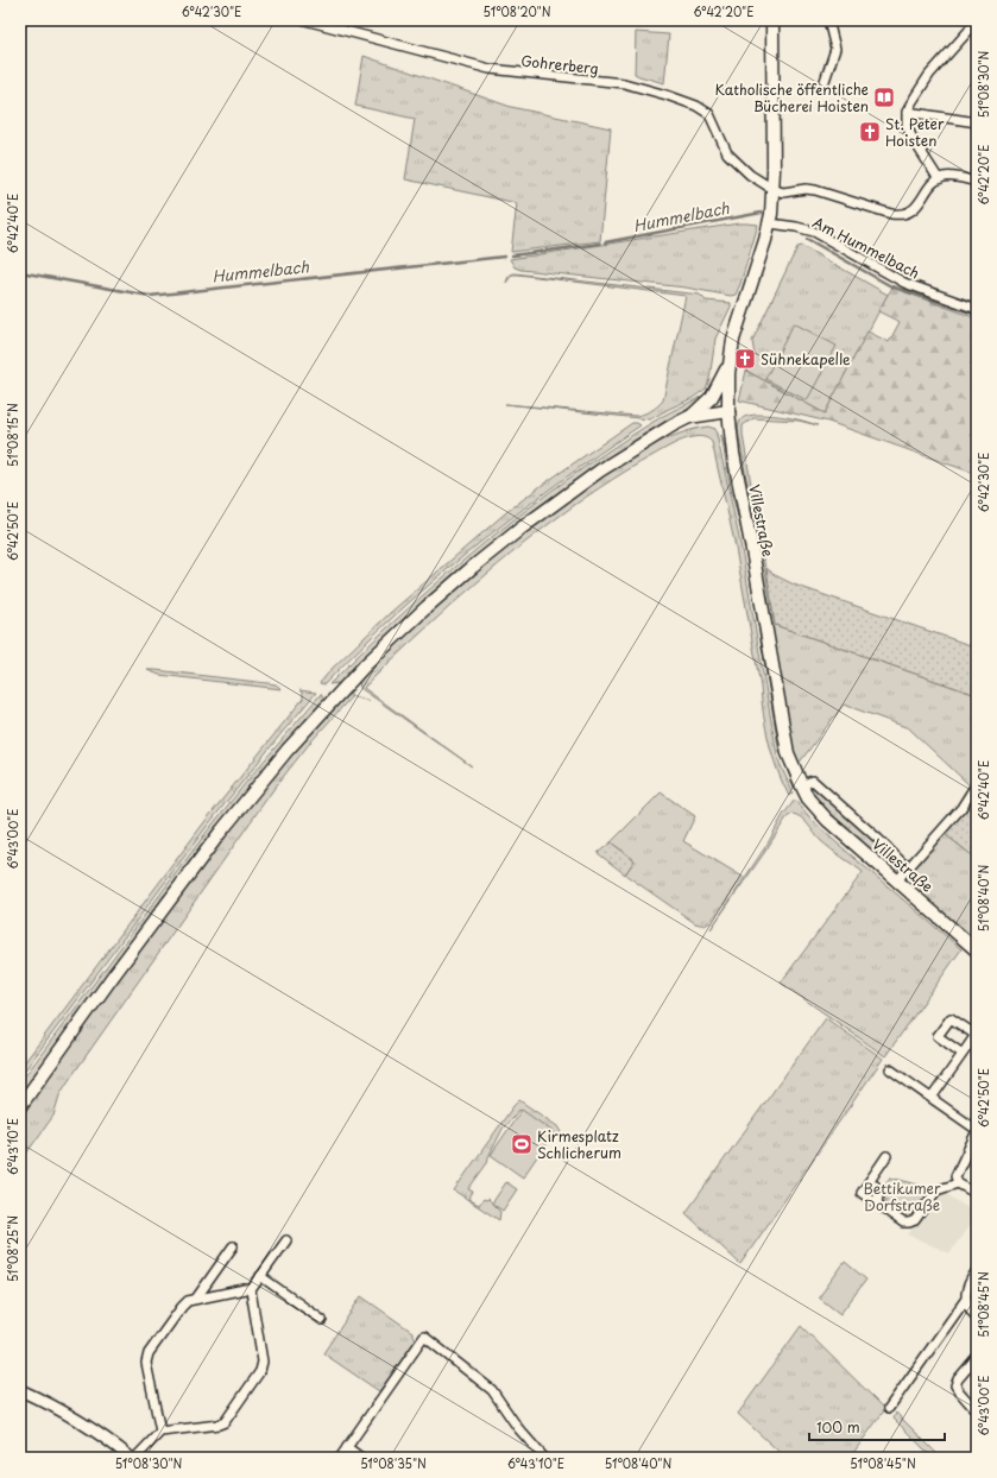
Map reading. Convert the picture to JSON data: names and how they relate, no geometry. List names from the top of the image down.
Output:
{
  "streets": {
    "main road": ["Villestraße"],
    "street": ["Gohrerberg", "Am Hummelbach"]
  },
  "crossings": [
    ["Gohrerberg", "Villestraße"],
    ["Am Hummelbach", "Villestraße"]
  ],
  "water": ["Hummelbach"],
  "parks": ["Bettikumer Dorfstraße"],
  "places": {
    "library": ["Katholische öffentliche Bücherei Hoisten"],
    "church": ["St. Peter Hoisten", "Sühnekapelle"],
    "sports": ["Kirmesplatz Schlicherum"]
  },
  "scale_bar": "100 m",
  "coordinates": [
    "6°42'30\"E",
    "51°08'20\"N",
    "6°42'20\"E",
    "51°08'30\"N",
    "6°42'40\"E",
    "51°08'15\"N",
    "6°42'50\"E",
    "6°43'00\"E",
    "51°08'40\"N",
    "6°43'10\"E",
    "51°08'25\"N",
    "51°08'45\"N",
    "51°08'35\"N"
  ]
}
